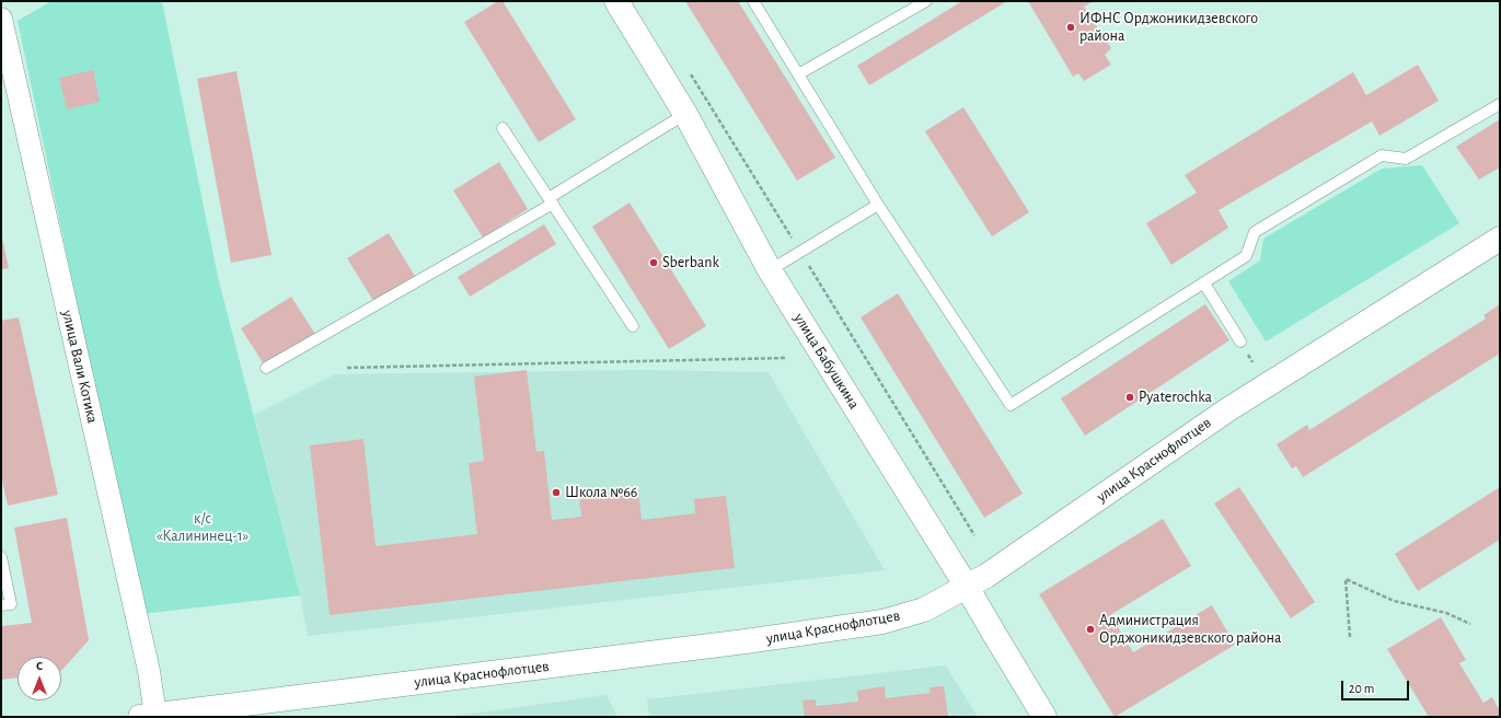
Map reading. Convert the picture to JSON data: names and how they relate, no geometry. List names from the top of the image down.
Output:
{
  "streets": {
    "street": ["улица Бабушкина", "улица Вали Котика", "улица Краснофлотцев"]
  },
  "crossings": [
    ["улица Бабушкина", "улица Краснофлотцев"],
    ["улица Вали Котика", "улица Краснофлотцев"]
  ],
  "parks": ["к/с «Калининец-1»"],
  "places": [
    "ИФНС Орджоникидзевского района",
    "Sberbank",
    "Pyaterochka",
    "Школа №66",
    "Администрация Орджоникидзевского района"
  ],
  "scale_bar": "20 m",
  "north": "top"
}
